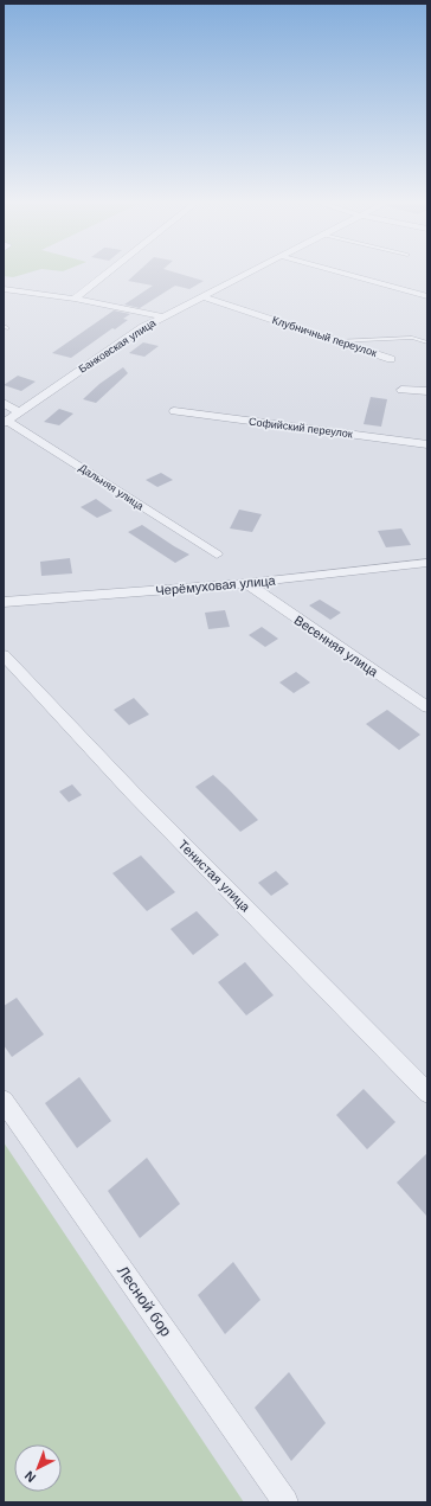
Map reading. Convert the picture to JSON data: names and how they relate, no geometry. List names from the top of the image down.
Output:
{
  "streets": {
    "street": [
      "Клубничный переулок",
      "Банковская улица",
      "Софийский переулок",
      "Дальняя улица",
      "Черёмуховая улица",
      "Весенняя улица",
      "Тенистая улица",
      "Лесной бор"
    ]
  },
  "crossings": [
    ["Клубничный переулок", "Банковская улица"],
    ["Банковская улица", "Дальняя улица"],
    ["Черёмуховая улица", "Весенняя улица"]
  ],
  "north": "bottom left"
}
